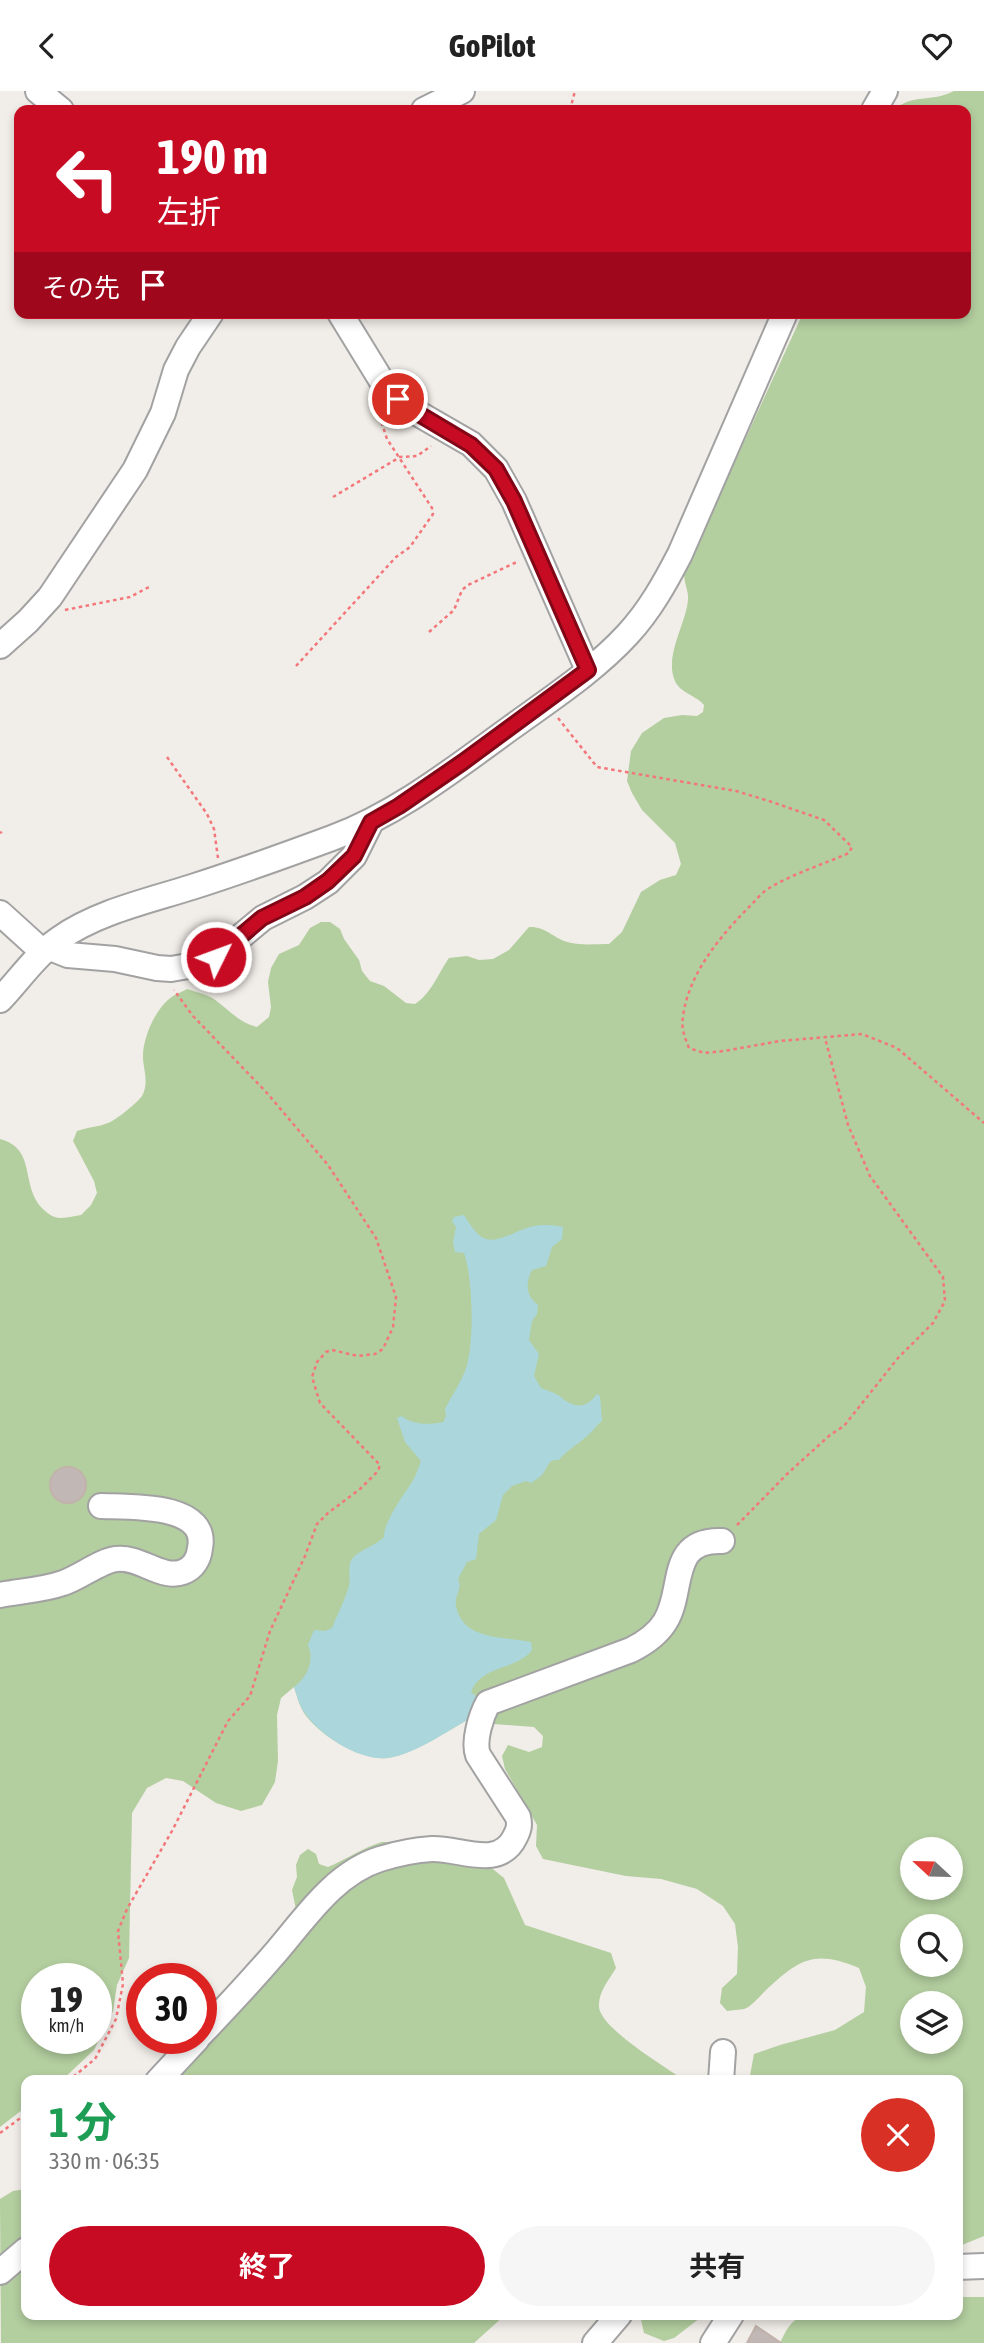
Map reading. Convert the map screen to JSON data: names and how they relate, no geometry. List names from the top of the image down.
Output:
{
  "north": "left",
  "page": {
    "header": "GoPilot",
    "turn": ["190 m", "左折"],
    "then": "その先",
    "speed": "19 km/h",
    "limit": "30",
    "heading": ["1 分", "330 m · 06:35"],
    "buttons": ["終了", "共有"]
  }
}
